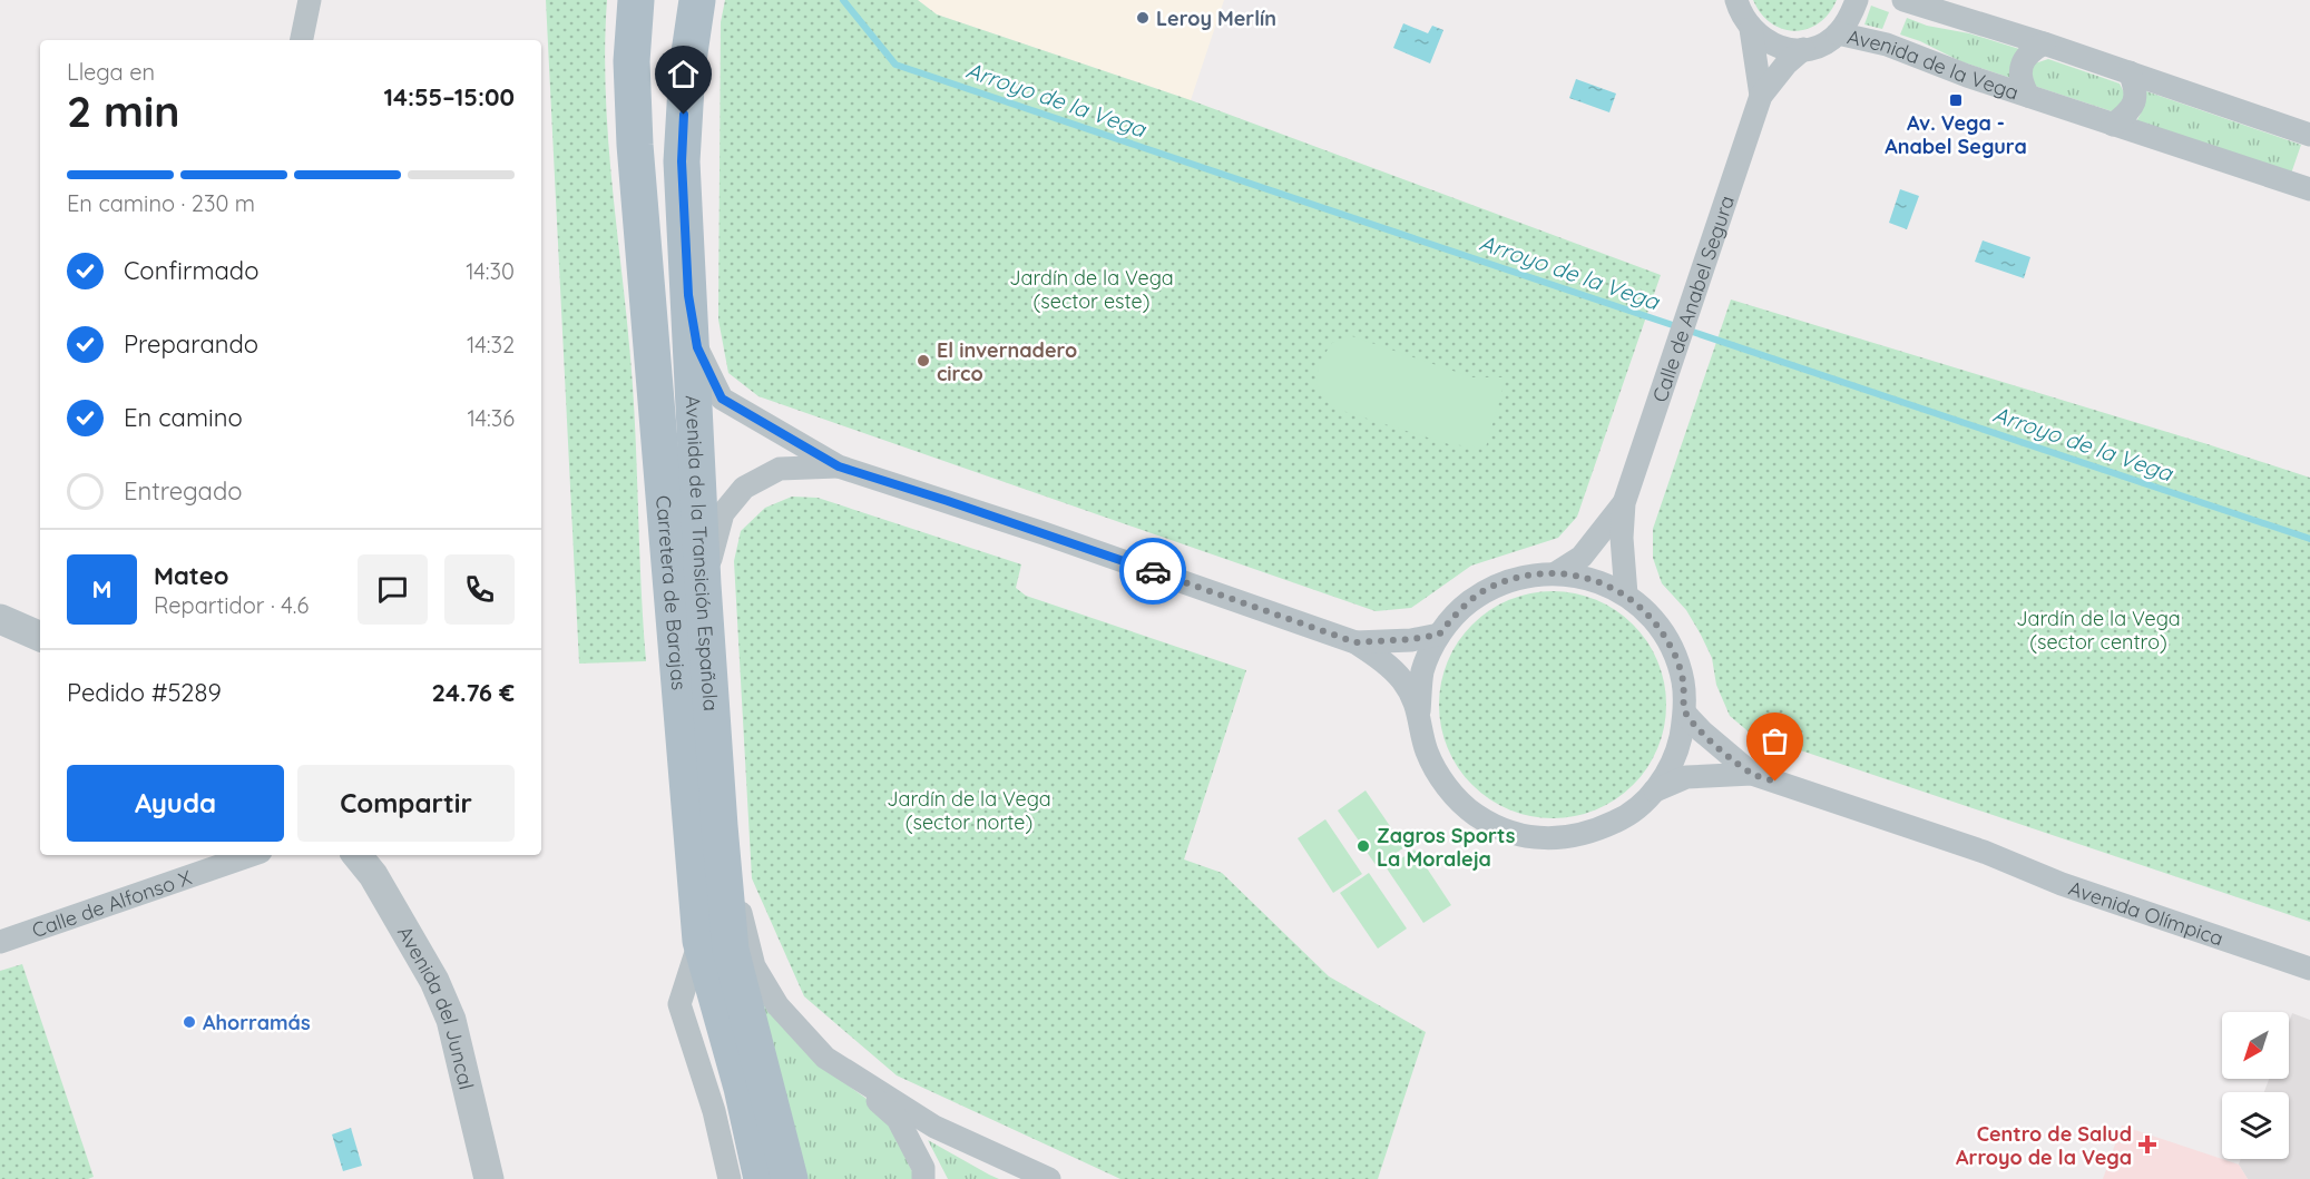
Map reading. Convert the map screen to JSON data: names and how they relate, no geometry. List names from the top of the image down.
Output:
{
  "streets": {
    "main road": ["Avenida de la Transición Española", "Carretera de Barajas"],
    "street": [
      "Avenida de la Vega",
      "Calle de Anabel Segura",
      "Calle de Alfonso X",
      "Avenida Olímpica",
      "Avenida del Juncal"
    ]
  },
  "water": ["Arroyo de la Vega"],
  "parks": ["Jardín de la Vega (sector este)", "Jardín de la Vega (sector centro)", "Jardín de la Vega (sector norte)"],
  "places": {
    "other": [
      "Leroy Merlín",
      "El invernadero circo",
      "Zagros Sports La Moraleja",
      "Ahorramás"
    ],
    "transit": ["Av. Vega - Anabel Segura"],
    "health": ["Centro de Salud Arroyo de la Vega"]
  },
  "north": "bottom left",
  "page": {
    "heading": ["2 min", "Llega en", "14:55–15:00"],
    "panel": [
      "Mateo",
      "Repartidor · 4.6",
      "Pedido #5289",
      "24.76 €"
    ],
    "bar": "En camino · 230 m",
    "list": [
      ["Confirmado", "14:30"],
      ["Preparando", "14:32"],
      ["En camino", "14:36"],
      "Entregado"
    ],
    "round": "M",
    "buttons": ["Ayuda", "Compartir"]
  }
}
